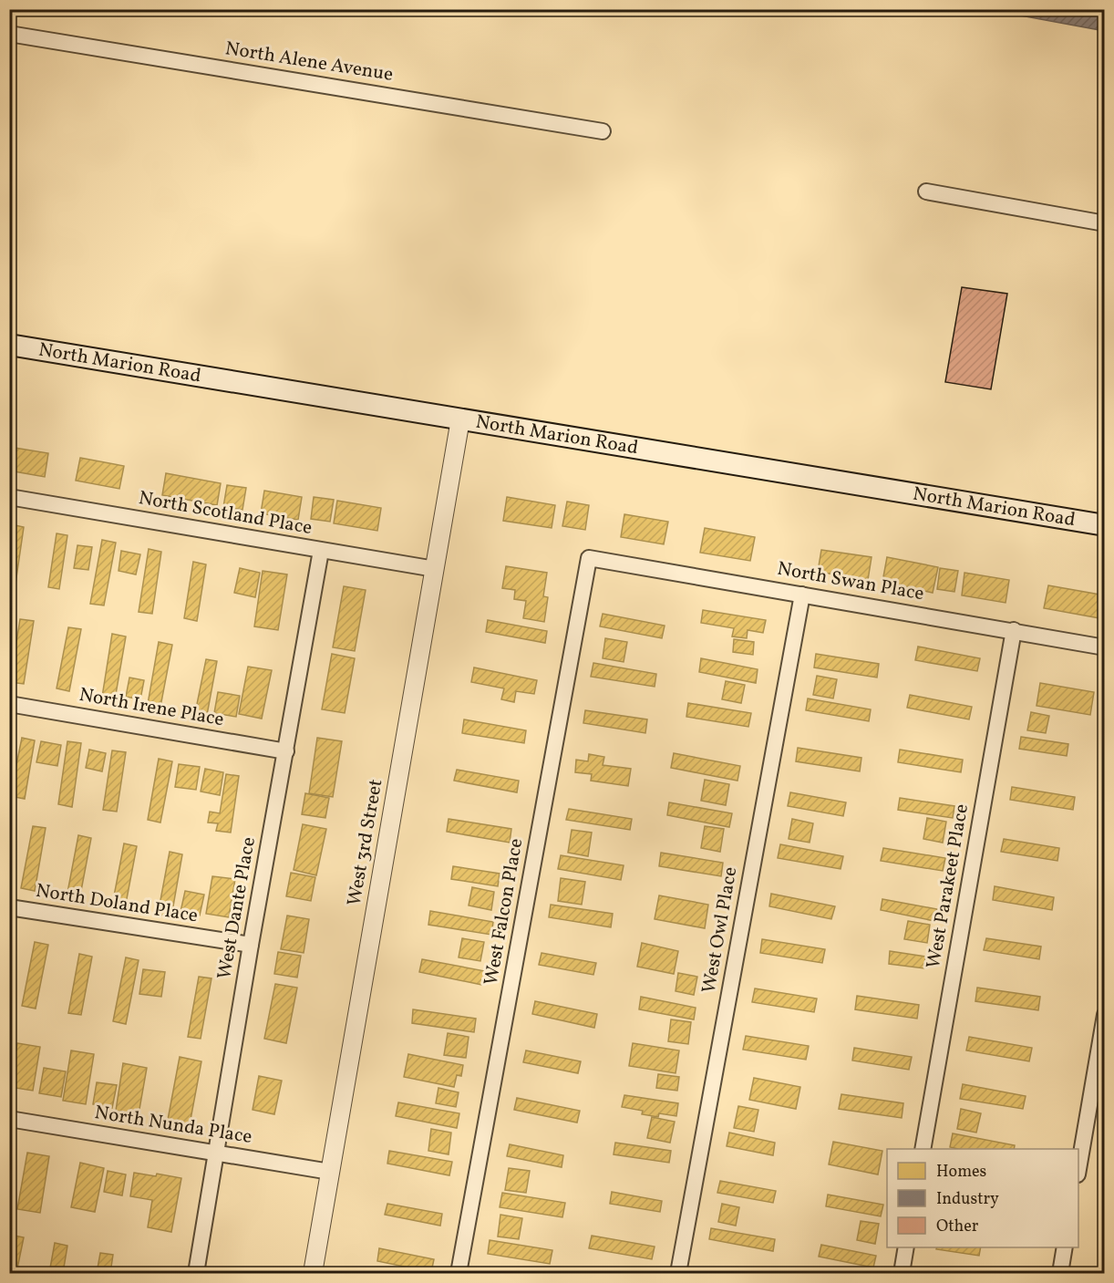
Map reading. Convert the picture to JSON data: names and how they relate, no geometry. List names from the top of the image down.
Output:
{
  "streets": {
    "main road": ["North Marion Road"],
    "street": [
      "North Alene Avenue",
      "North Scotland Place",
      "North Swan Place",
      "North Irene Place",
      "West 3rd Street",
      "West Parakeet Place",
      "North Doland Place",
      "West Dante Place",
      "West Falcon Place",
      "West Owl Place",
      "North Nunda Place"
    ]
  },
  "crossings": [
    ["North Marion Road", "West 3rd Street"],
    ["North Scotland Place", "West 3rd Street"],
    ["North Scotland Place", "West Dante Place"],
    ["North Swan Place", "West Parakeet Place"],
    ["North Swan Place", "West Falcon Place"],
    ["North Swan Place", "West Owl Place"],
    ["North Irene Place", "West Dante Place"],
    ["West 3rd Street", "North Nunda Place"],
    ["North Doland Place", "West Dante Place"],
    ["West Dante Place", "North Nunda Place"]
  ],
  "legend": ["Homes", "Industry", "Other"]
}
